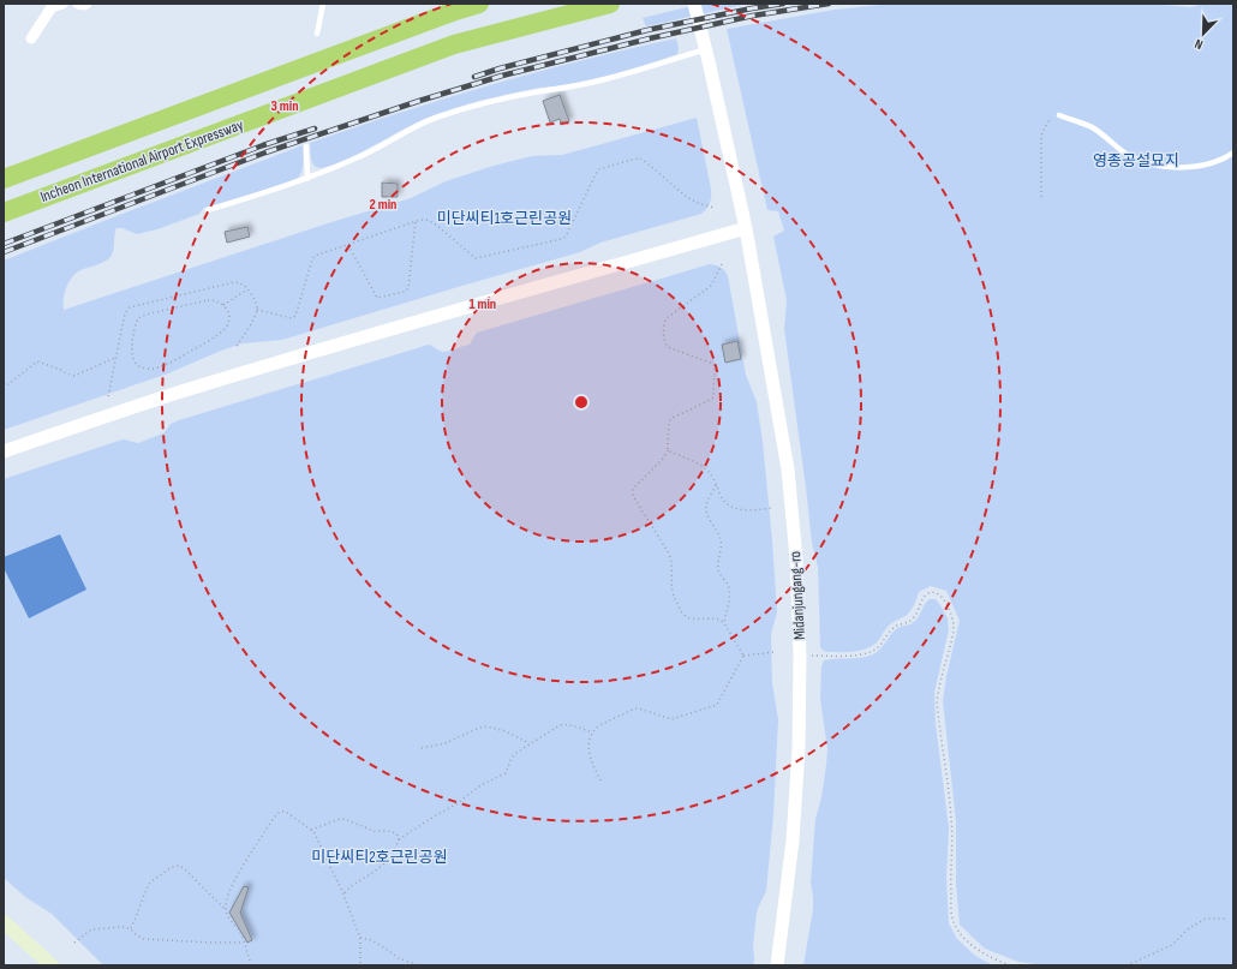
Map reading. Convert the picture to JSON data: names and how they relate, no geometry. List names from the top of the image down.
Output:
{
  "streets": {
    "highway": ["Incheon International Airport Expressway"],
    "street": ["Midanjungang-ro"]
  },
  "parks": ["영종공설묘지", "미단씨티1호근린공원", "미단씨티2호근린공원"],
  "north": "bottom left",
  "rings": ["3 min", "2 min", "1 min"]
}
